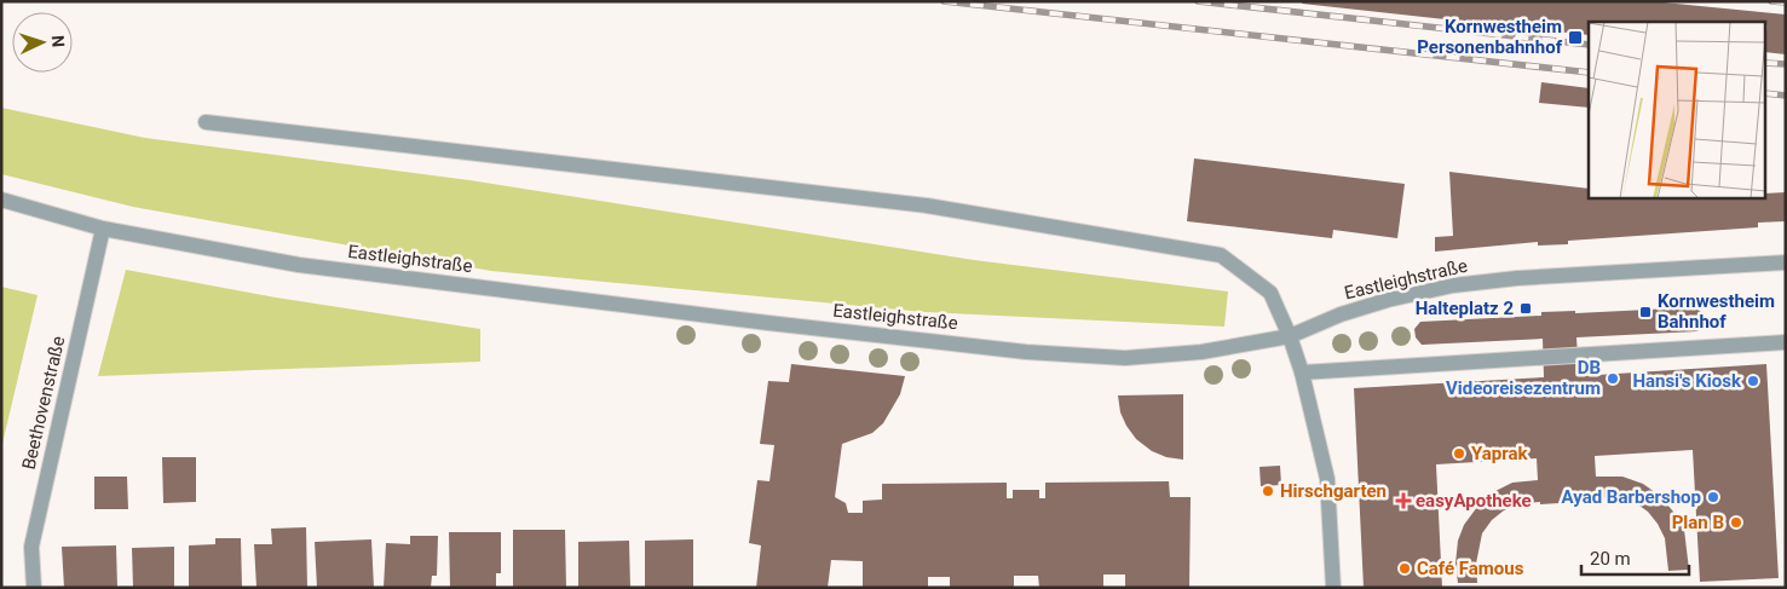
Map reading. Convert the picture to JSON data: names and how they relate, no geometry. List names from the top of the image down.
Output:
{
  "streets": {
    "street": ["Eastleighstraße", "Beethovenstraße"]
  },
  "crossings": [
    ["Eastleighstraße", "Beethovenstraße"]
  ],
  "places": {
    "transit": ["Kornwestheim Personenbahnhof", "Halteplatz 2", "Kornwestheim Bahnhof"],
    "other": [
      "DB Videoreisezentrum",
      "Hansi's Kiosk",
      "Yaprak",
      "Hirschgarten",
      "Ayad Barbershop",
      "Plan B",
      "Café Famous"
    ],
    "health": ["easyApotheke"]
  },
  "scale_bar": "20 m",
  "north": "right"
}
